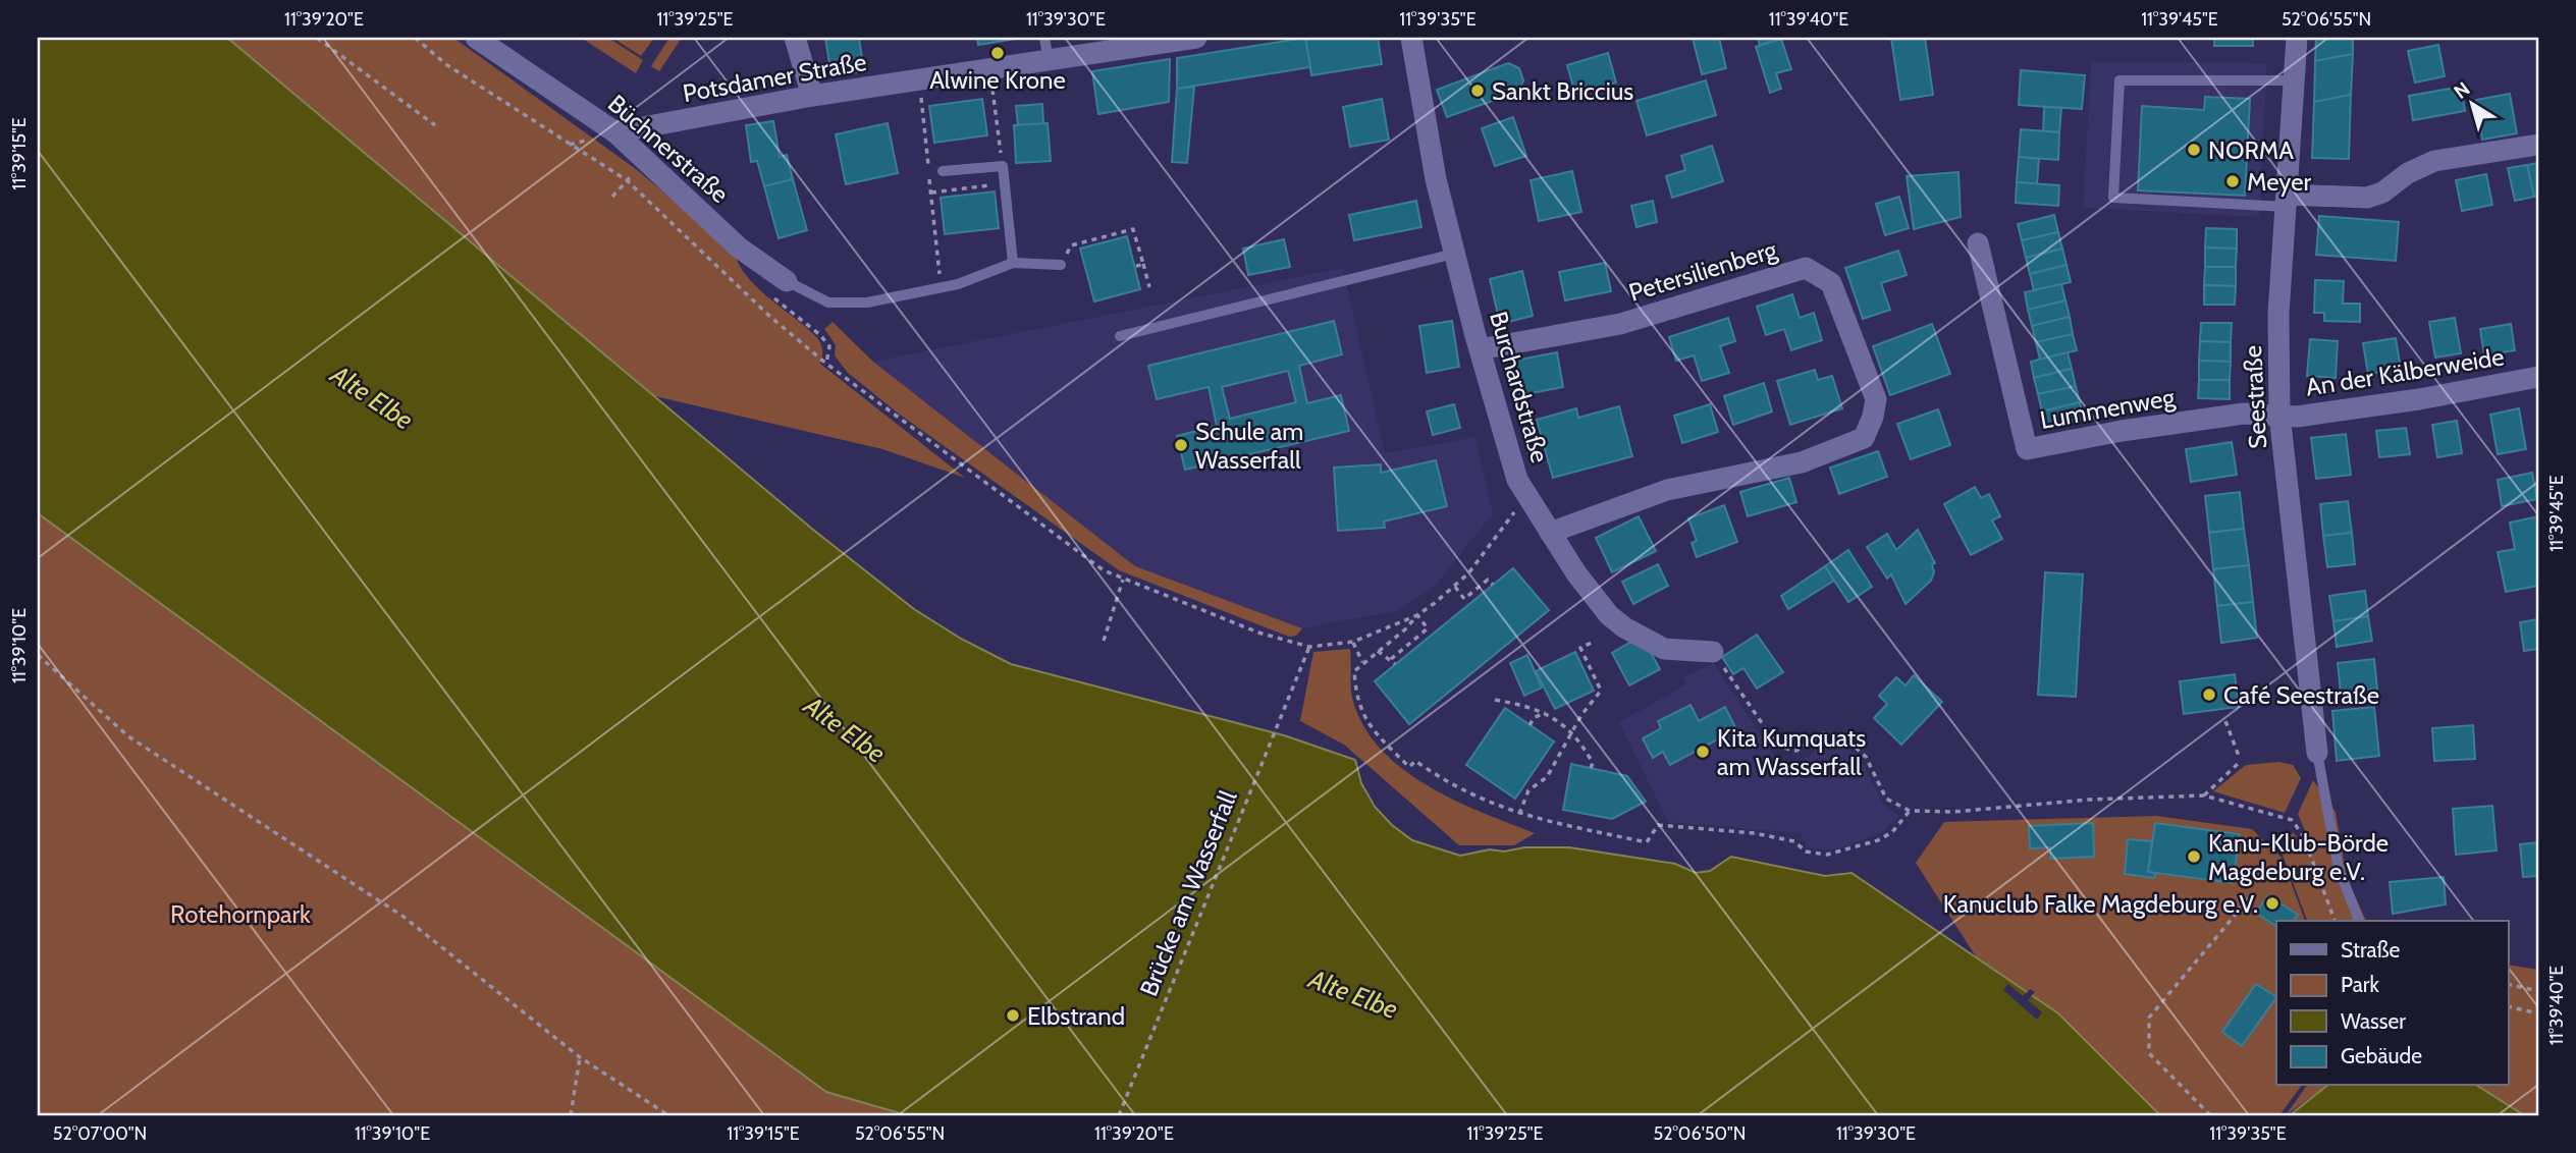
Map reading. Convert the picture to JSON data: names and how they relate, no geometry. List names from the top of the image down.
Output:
{
  "streets": {
    "street": [
      "Potsdamer Straße",
      "Büchnerstraße",
      "Petersilienberg",
      "An der Kälberweide",
      "Burchardstraße",
      "Seestraße",
      "Lummenweg"
    ],
    "path": ["Brücke am Wasserfall"]
  },
  "crossings": [
    ["Potsdamer Straße", "Büchnerstraße"],
    ["Petersilienberg", "Burchardstraße"],
    ["An der Kälberweide", "Seestraße"],
    ["An der Kälberweide", "Lummenweg"],
    ["Seestraße", "Lummenweg"]
  ],
  "water": ["Alte Elbe"],
  "parks": ["Rotehornpark"],
  "places": [
    "Alwine Krone",
    "Sankt Briccius",
    "NORMA",
    "Meyer",
    "Schule am Wasserfall",
    "Café Seestraße",
    "Kita Kumquats am Wasserfall",
    "Kanu-Klub-Börde Magdeburg e.V.",
    "Kanuclub Falke Magdeburg e.V.",
    "Elbstrand"
  ],
  "legend": [
    "Straße",
    "Park",
    "Wasser",
    "Gebäude"
  ],
  "north": "top left",
  "coordinates": [
    "11°39'20\"E",
    "11°39'25\"E",
    "11°39'30\"E",
    "11°39'35\"E",
    "11°39'40\"E",
    "11°39'45\"E",
    "52°06'55\"N",
    "11°39'15\"E",
    "11°39'10\"E",
    "52°07'00\"N",
    "52°06'50\"N"
  ]
}
